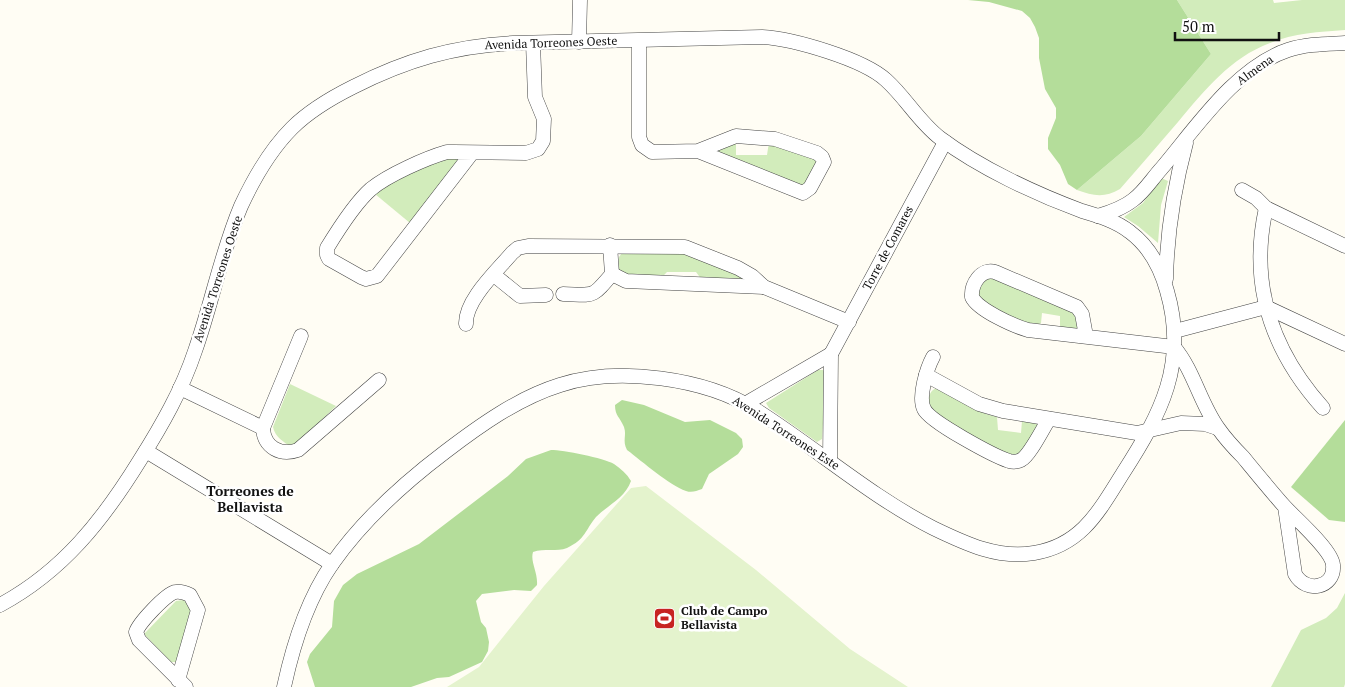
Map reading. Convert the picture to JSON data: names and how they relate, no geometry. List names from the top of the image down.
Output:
{
  "streets": {
    "street": [
      "Avenida Torreones Oeste",
      "Almena",
      "Torre de Comares",
      "Avenida Torreones Este"
    ]
  },
  "crossings": [
    ["Avenida Torreones Oeste", "Almena"],
    ["Avenida Torreones Oeste", "Torre de Comares"],
    ["Avenida Torreones Oeste", "Avenida Torreones Este"],
    ["Torre de Comares", "Avenida Torreones Este"]
  ],
  "districts": ["Torreones de Bellavista"],
  "places": {
    "sports": ["Club de Campo Bellavista"]
  },
  "scale_bar": "50 m"
}
